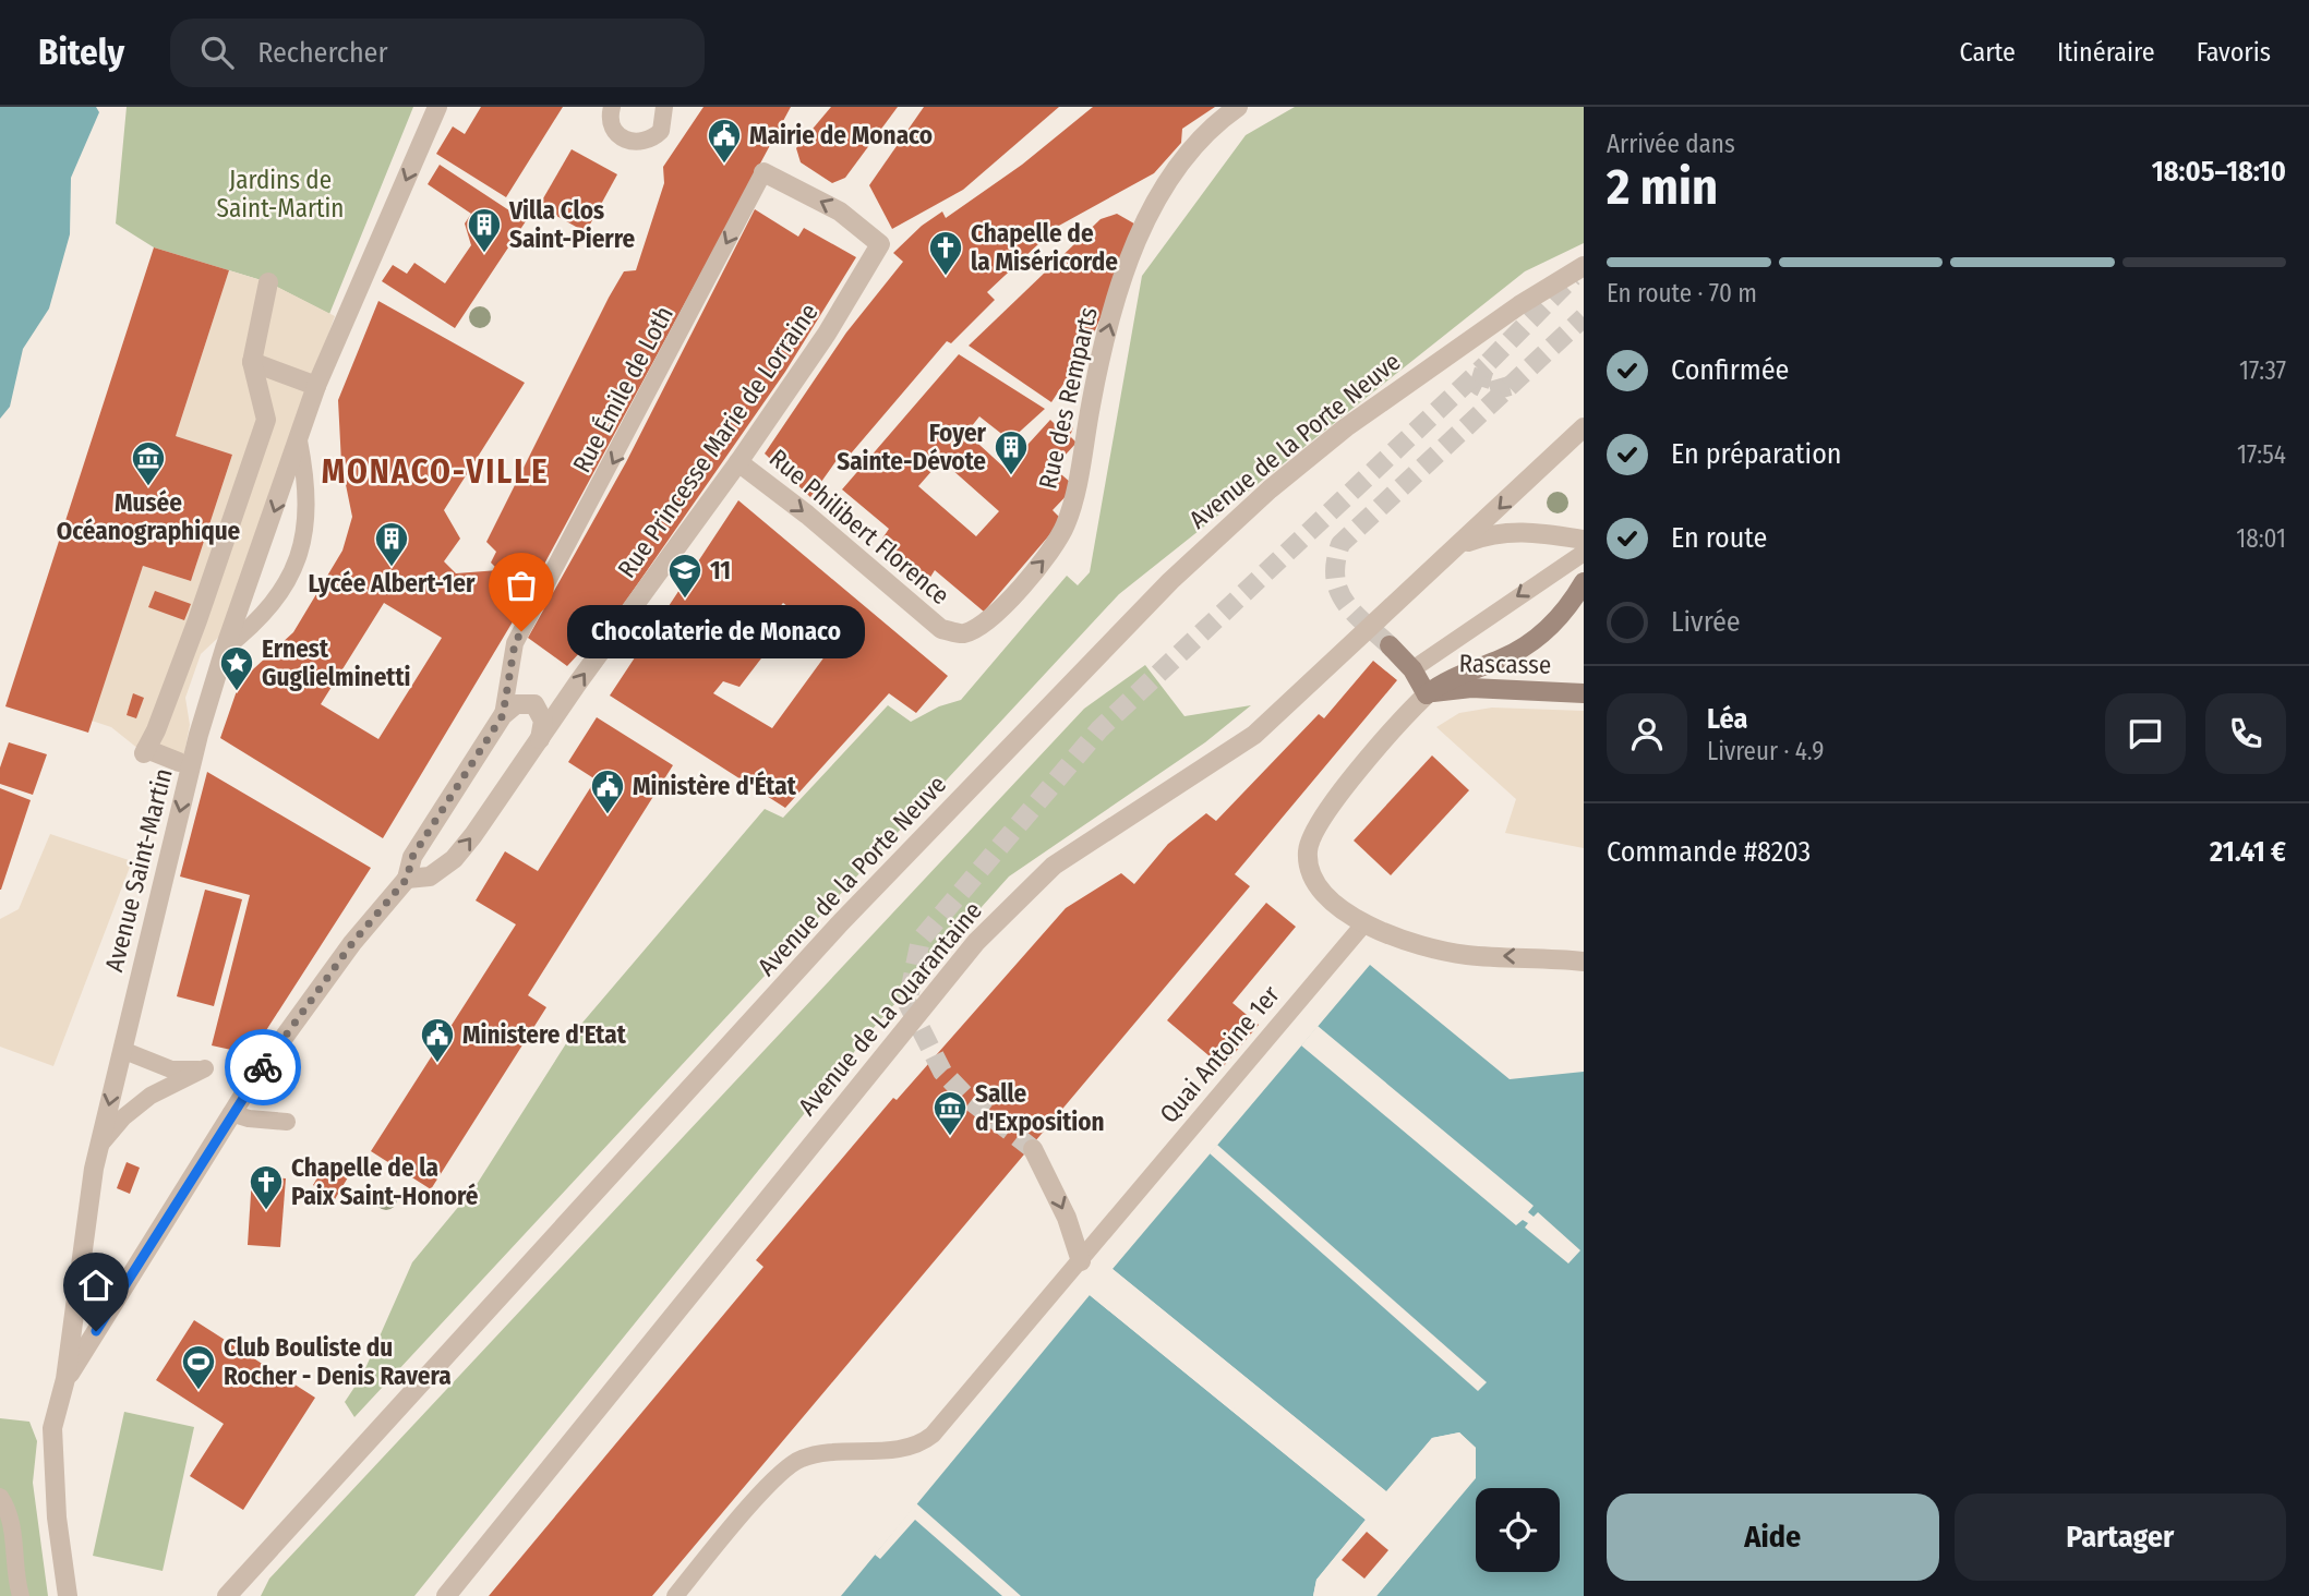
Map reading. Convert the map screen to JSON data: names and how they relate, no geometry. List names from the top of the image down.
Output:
{
  "streets": {
    "main road": ["Rascasse"],
    "street": [
      "Rue des Remparts",
      "Rue Princesse Marie de Lorraine",
      "Avenue de la Porte Neuve",
      "Rue Philibert Florence",
      "Avenue Saint-Martin",
      "Avenue de La Quarantaine"
    ],
    "lane": ["Rue Émile de Loth", "Quai Antoine 1er"]
  },
  "crossings": [
    ["Rue Émile de Loth", "Rue Princesse Marie de Lorraine"],
    ["Rue des Remparts", "Rue Philibert Florence"],
    ["Rue Princesse Marie de Lorraine", "Rue Philibert Florence"]
  ],
  "one_way": [
    "Rue Émile de Loth",
    "Rue des Remparts",
    "Rue Princesse Marie de Lorraine",
    "Rue Philibert Florence"
  ],
  "districts": ["MONACO-VILLE"],
  "parks": ["Jardins de Saint-Martin"],
  "places": {
    "public building": ["Mairie de Monaco", "Ministère d'État", "Ministere d'Etat"],
    "building": ["Villa Clos Saint-Pierre", "Foyer Sainte-Dévote", "Lycée Albert-1er"],
    "church": ["Chapelle de la Miséricorde", "Chapelle de la Paix Saint-Honoré"],
    "museum": ["Musée Océanographique", "Salle d'Exposition"],
    "school or university": ["11"],
    "other": ["Chocolaterie de Monaco"],
    "place": ["Ernest Guglielminetti"],
    "sports": ["Club Bouliste du Rocher - Denis Ravera"]
  },
  "page": {
    "header": "Bitely",
    "search": "Rechercher",
    "nav": ["Carte", "Itinéraire", "Favoris"],
    "heading": ["2 min", "Arrivée dans", "18:05–18:10"],
    "panel": [
      "Léa",
      "Livreur · 4.9",
      "Commande #8203",
      "21.41 €"
    ],
    "bar": "En route · 70 m",
    "list": [
      ["Confirmée", "17:37"],
      ["En préparation", "17:54"],
      ["En route", "18:01"],
      "Livrée"
    ],
    "bubble": "Chocolaterie de Monaco",
    "buttons": ["Aide", "Partager"]
  }
}
